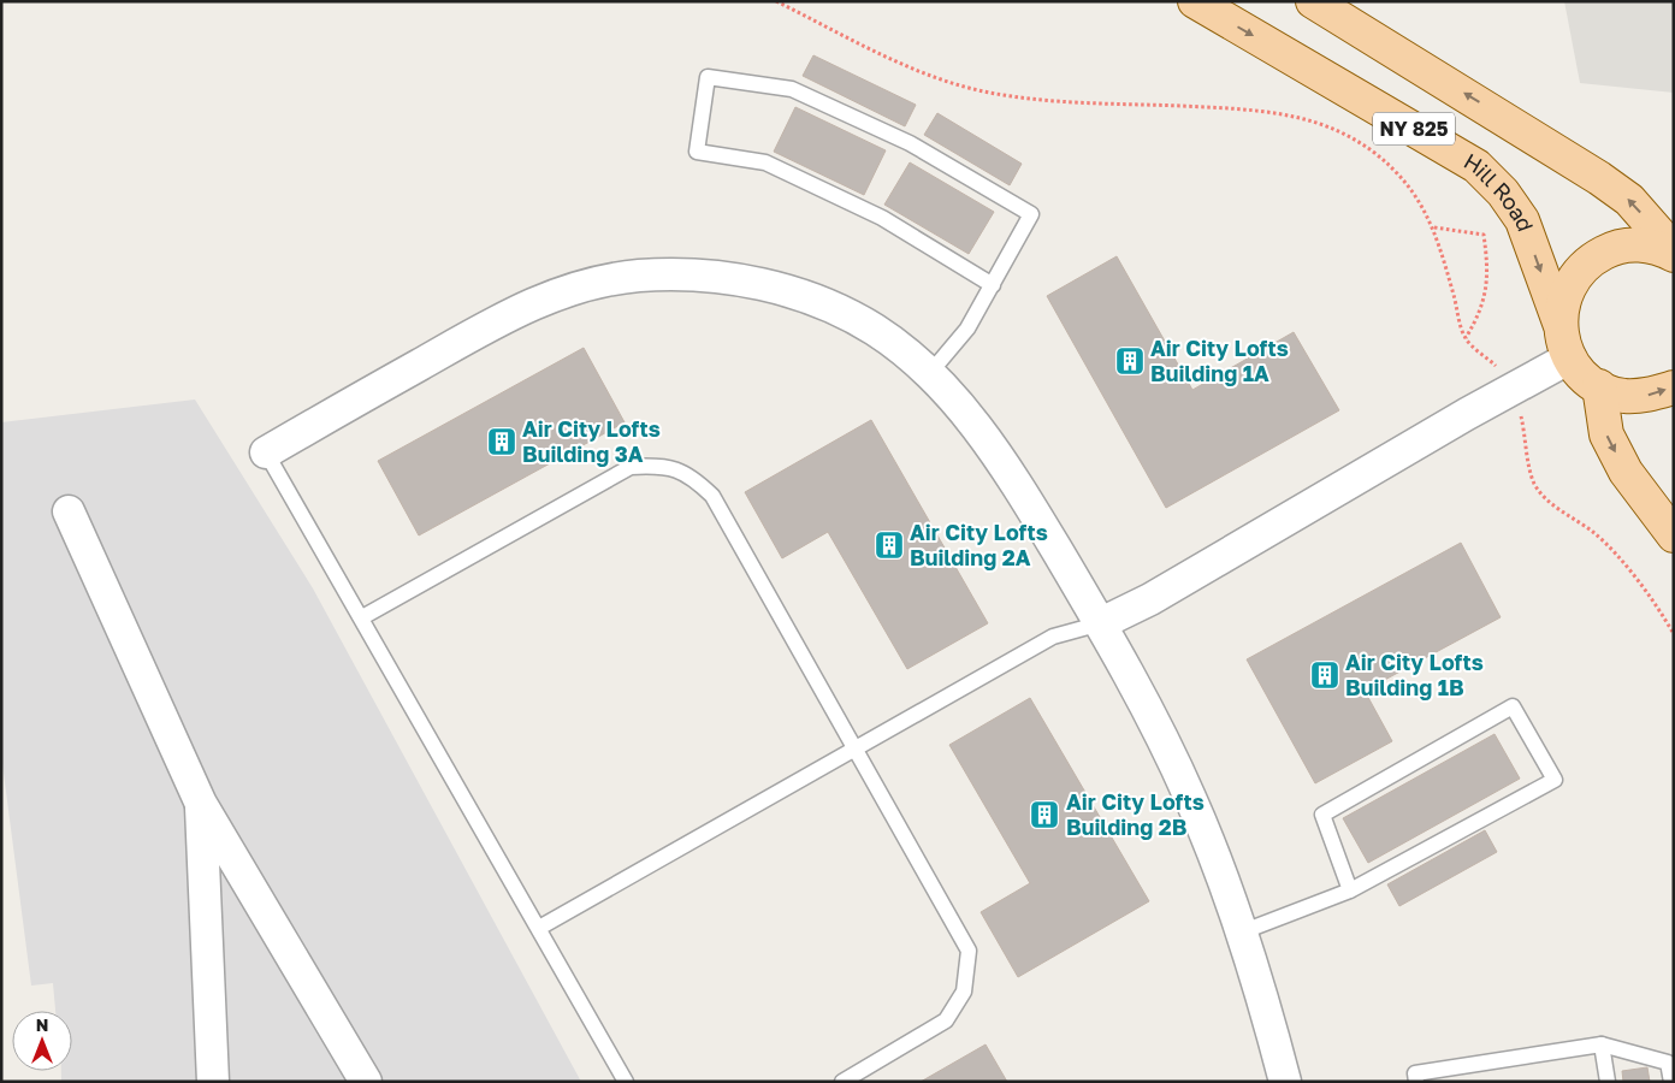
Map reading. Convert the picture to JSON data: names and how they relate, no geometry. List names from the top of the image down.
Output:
{
  "streets": {
    "main road": ["NY 825", "Hill Road"]
  },
  "crossings": [
    ["NY 825", "Hill Road"]
  ],
  "places": {
    "building": [
      "Air City Lofts Building 1A",
      "Air City Lofts Building 3A",
      "Air City Lofts Building 2A",
      "Air City Lofts Building 1B",
      "Air City Lofts Building 2B"
    ]
  },
  "north": "top"
}
